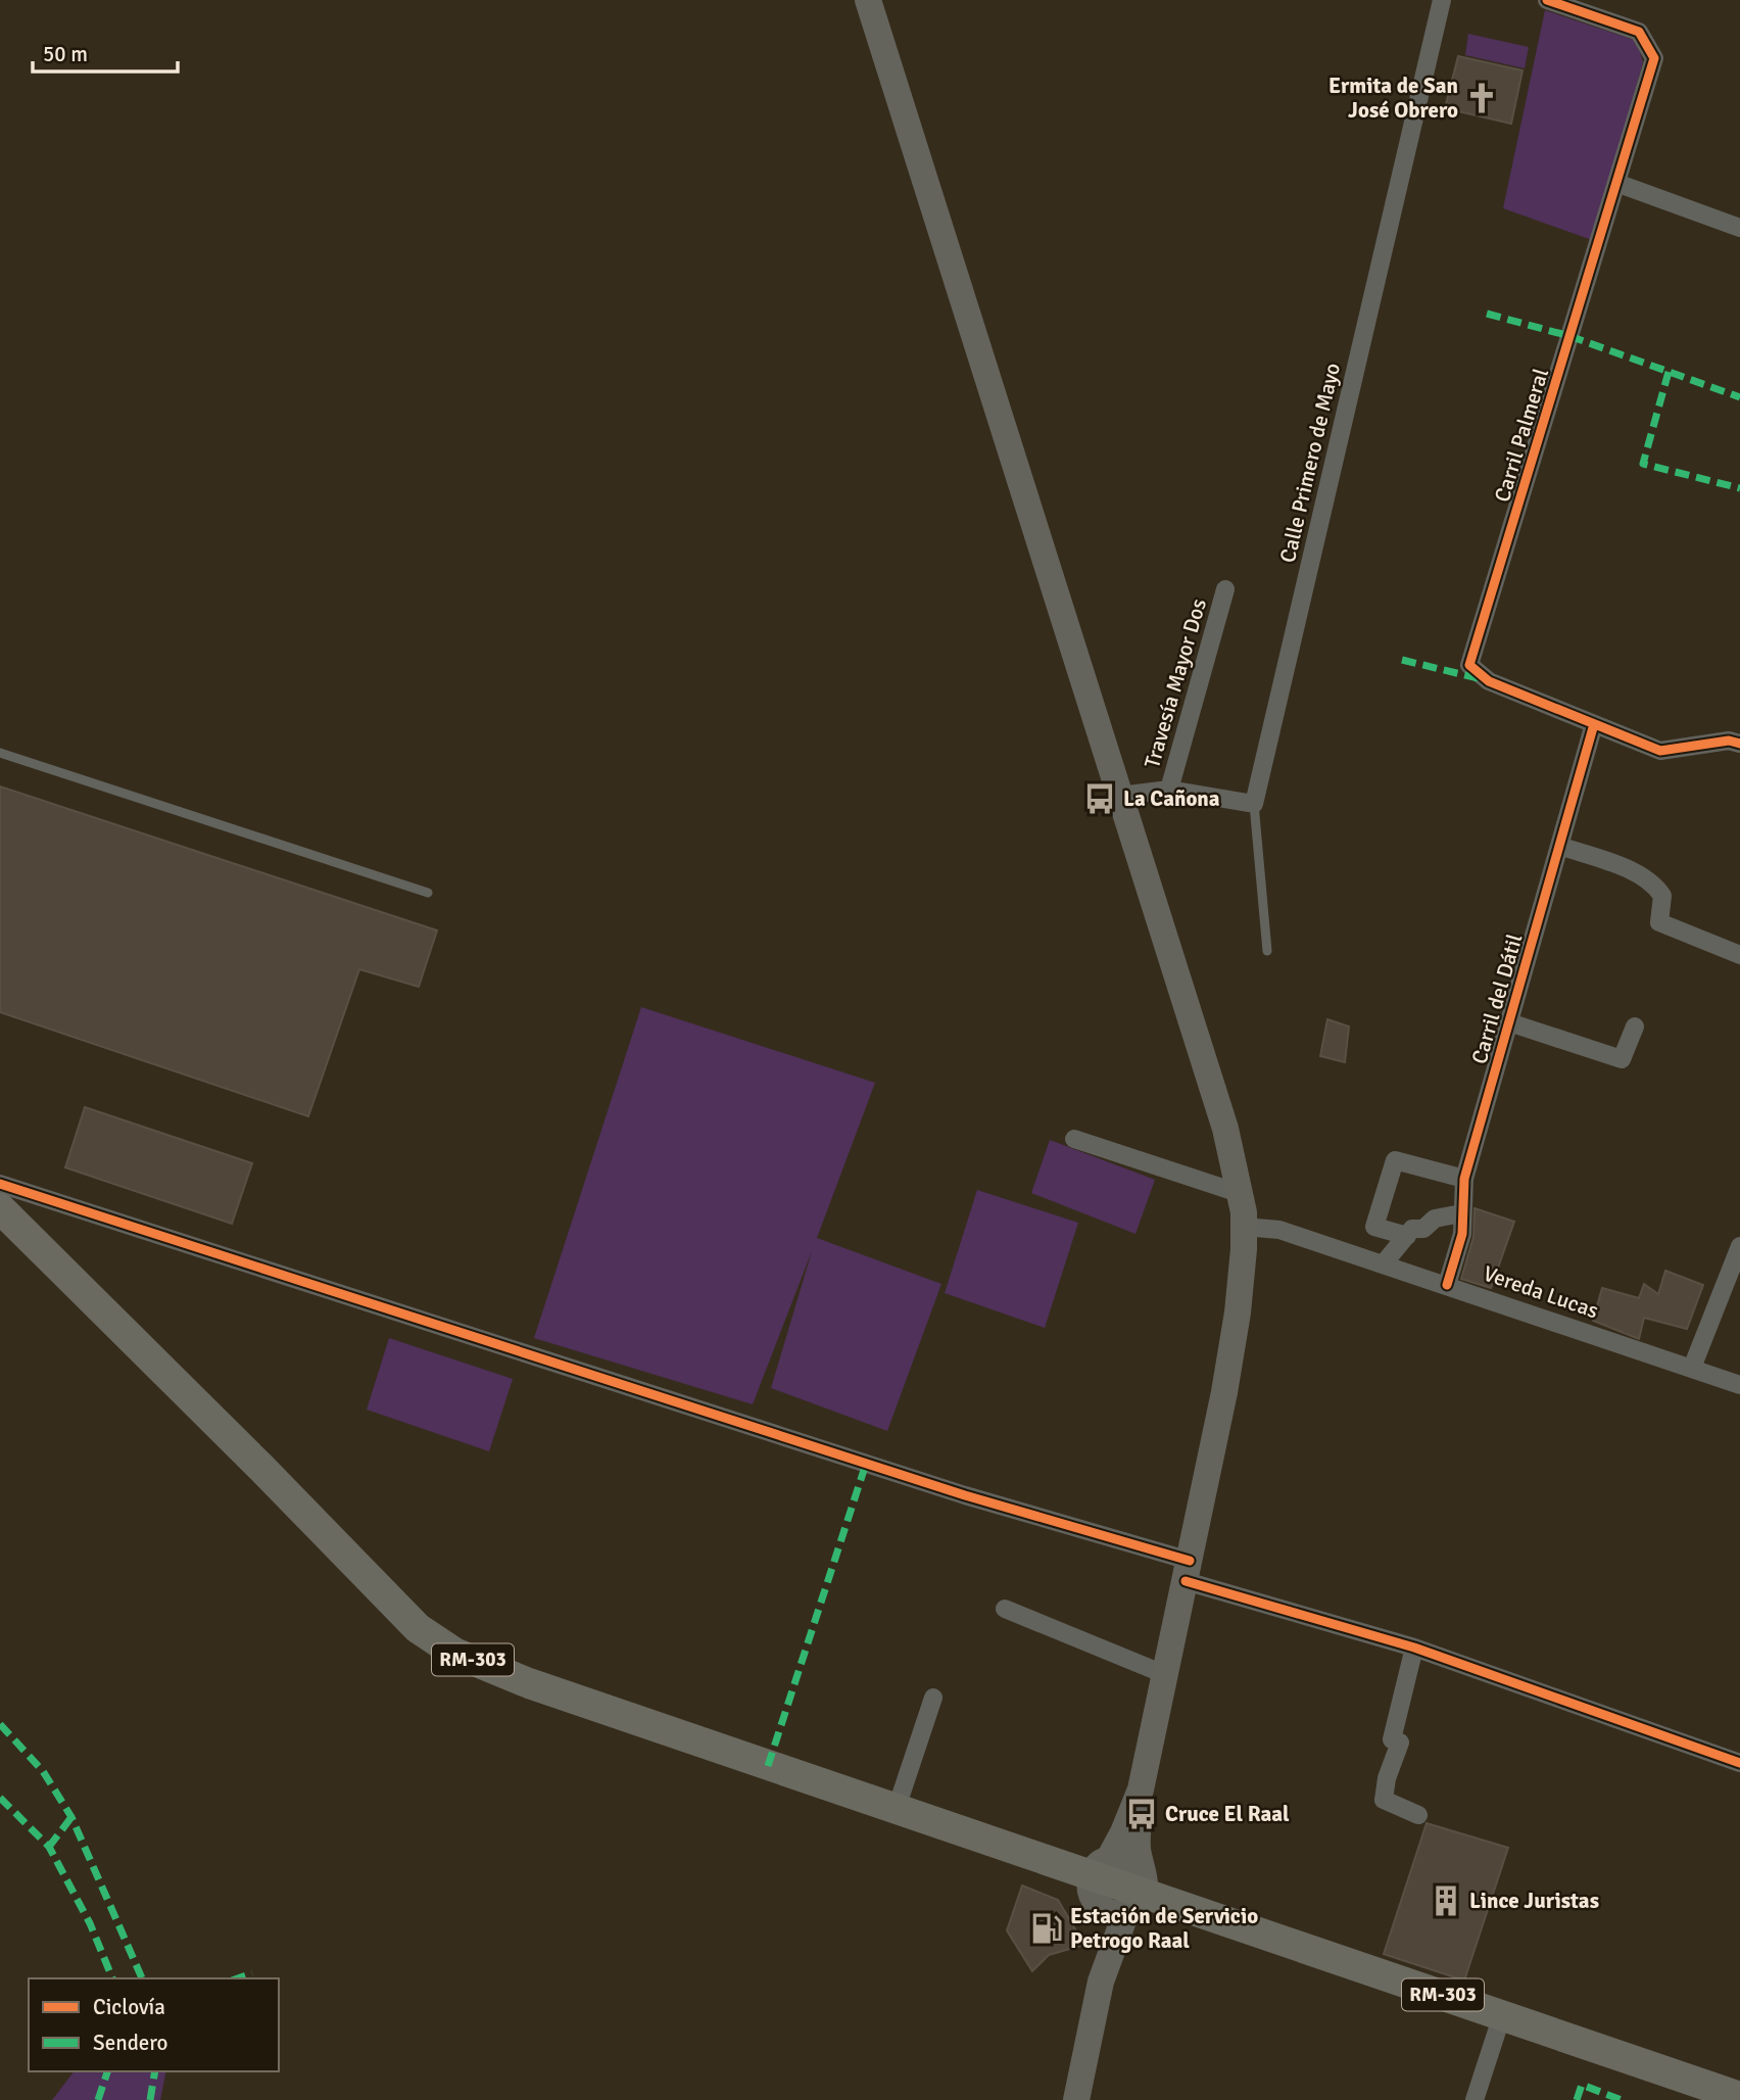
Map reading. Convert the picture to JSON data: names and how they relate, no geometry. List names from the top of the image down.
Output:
{
  "streets": {
    "highway": ["RM-303"],
    "street": [
      "Carril Palmeral",
      "Calle Primero de Mayo",
      "Travesía Mayor Dos",
      "Carril del Dátil",
      "Vereda Lucas"
    ]
  },
  "crossings": [
    ["Carril Palmeral", "Carril del Dátil"],
    ["Carril del Dátil", "Vereda Lucas"]
  ],
  "places": {
    "church": ["Ermita de San José Obrero"],
    "bus stop": ["La Cañona", "Cruce El Raal"],
    "building": ["Lince Juristas"],
    "fuel station": ["Estación de Servicio Petrogo Raal"]
  },
  "legend": ["Ciclovía", "Sendero"],
  "scale_bar": "50 m"
}
